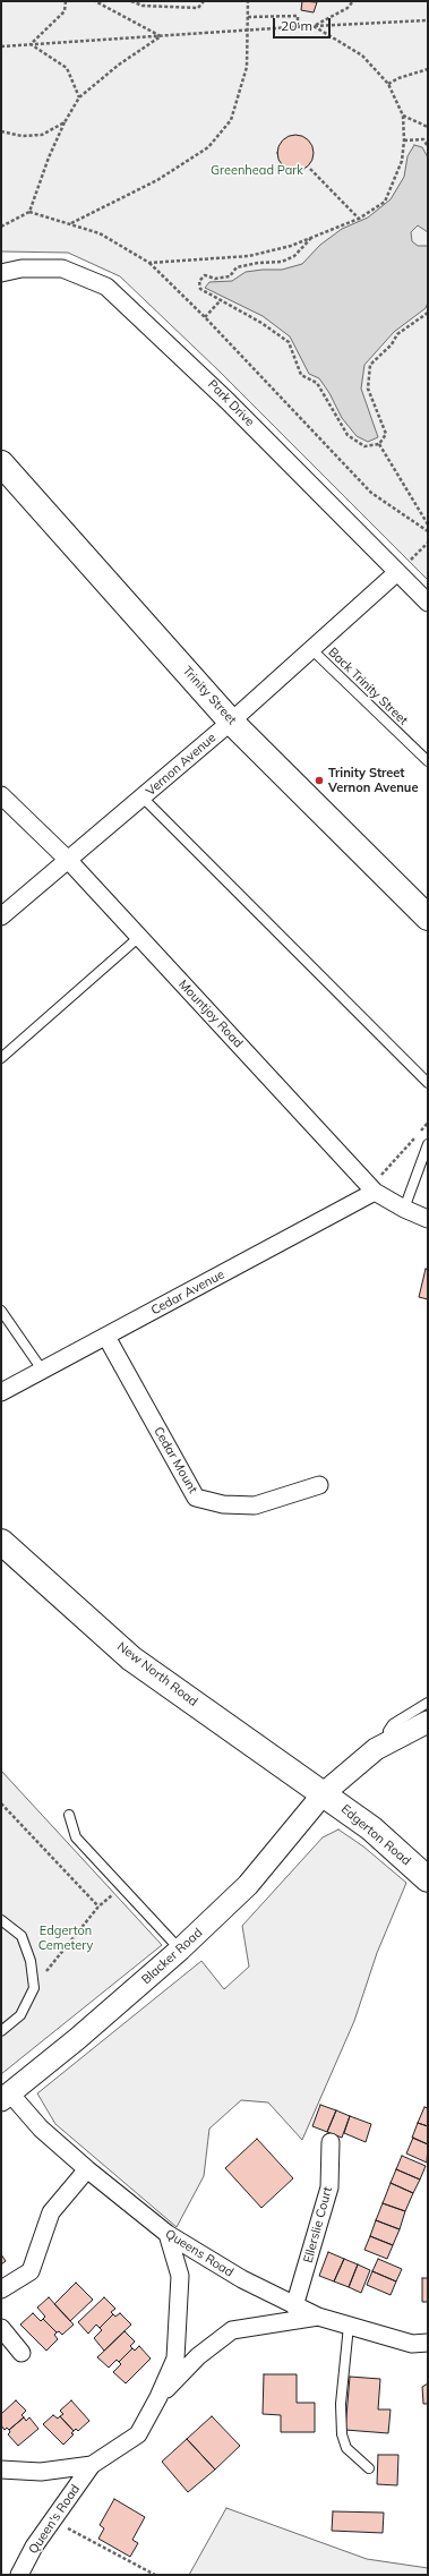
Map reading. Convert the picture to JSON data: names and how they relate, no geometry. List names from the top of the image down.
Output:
{
  "streets": {
    "highway": ["Trinity Street", "New North Road", "Edgerton Road"],
    "street": [
      "Park Drive",
      "Vernon Avenue",
      "Mountjoy Road",
      "Cedar Avenue",
      "Cedar Mount",
      "Blacker Road",
      "Ellerslie Court",
      "Queens Road",
      "Queen's Road"
    ],
    "lane": ["Back Trinity Street"]
  },
  "crossings": [
    ["Park Drive", "Vernon Avenue"],
    ["Back Trinity Street", "Vernon Avenue"],
    ["Trinity Street", "Vernon Avenue"],
    ["Vernon Avenue", "Mountjoy Road"],
    ["Mountjoy Road", "Cedar Avenue"],
    ["Cedar Avenue", "Cedar Mount"],
    ["New North Road", "Edgerton Road"],
    ["New North Road", "Blacker Road"],
    ["Edgerton Road", "Blacker Road"],
    ["Blacker Road", "Queens Road"],
    ["Ellerslie Court", "Queens Road"]
  ],
  "parks": ["Greenhead Park", "Edgerton Cemetery"],
  "places": ["Trinity Street Vernon Avenue"],
  "scale_bar": "20 m"
}
